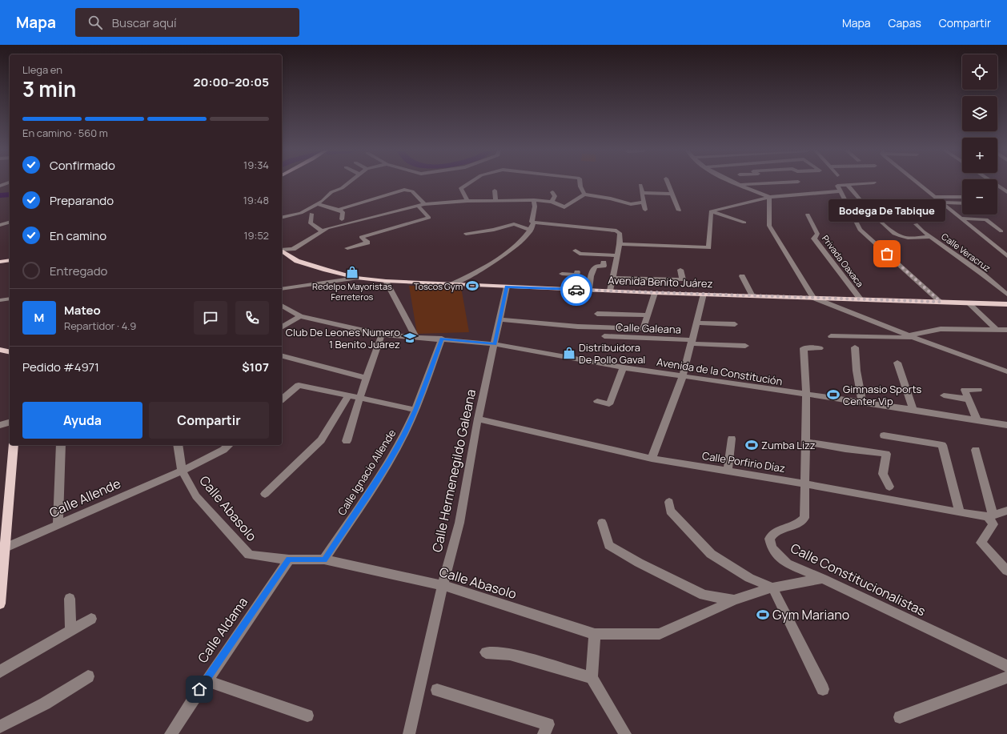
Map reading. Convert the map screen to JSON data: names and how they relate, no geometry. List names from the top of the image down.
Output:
{
  "streets": {
    "main road": ["Avenida Benito Juárez"],
    "street": [
      "Calle Veracruz",
      "Privada Oaxaca",
      "Calle Galeana",
      "Avenida de la Constitución",
      "Calle Porfirio Díaz",
      "Calle Hermenegildo Galeana",
      "Calle Ignacio Allende",
      "Calle Allende",
      "Calle Abasolo",
      "Calle Constitucionalistas",
      "Calle Aldama"
    ]
  },
  "crossings": [
    ["Privada Oaxaca", "Avenida Benito Juárez"],
    ["Avenida Benito Juárez", "Calle Hermenegildo Galeana"],
    ["Avenida de la Constitución", "Calle Hermenegildo Galeana"],
    ["Avenida de la Constitución", "Calle Ignacio Allende"],
    ["Avenida de la Constitución", "Calle Constitucionalistas"],
    ["Calle Porfirio Díaz", "Calle Hermenegildo Galeana"],
    ["Calle Porfirio Díaz", "Calle Constitucionalistas"],
    ["Calle Hermenegildo Galeana", "Calle Abasolo"],
    ["Calle Ignacio Allende", "Calle Abasolo"],
    ["Calle Allende", "Calle Abasolo"],
    ["Calle Abasolo", "Calle Constitucionalistas"],
    ["Calle Abasolo", "Calle Aldama"]
  ],
  "places": {
    "other": ["Bodega De Tabique"],
    "shop": ["Redelpo Mayoristas Ferreteros", "Distribuidora De Pollo Gaval"],
    "sports": [
      "Toscos Gym",
      "Gimnasio Sports Center Vip",
      "Zumba Lizz",
      "Gym Mariano"
    ],
    "school or university": ["Club De Leones Numero 1 Benito Juarez"]
  },
  "page": {
    "header": "Mapa",
    "search": "Buscar aquí",
    "nav": ["Mapa", "Capas", "Compartir"],
    "map_buttons": ["+", "−"],
    "heading": ["3 min", "Llega en", "20:00–20:05"],
    "panel": [
      "Mateo",
      "Repartidor · 4.9",
      "Pedido #4971",
      "$107"
    ],
    "bar": "En camino · 560 m",
    "list": [
      ["Confirmado", "19:34"],
      ["Preparando", "19:48"],
      ["En camino", "19:52"],
      "Entregado"
    ],
    "bubble": "Bodega De Tabique",
    "round": "M",
    "buttons": ["Ayuda", "Compartir"]
  }
}
